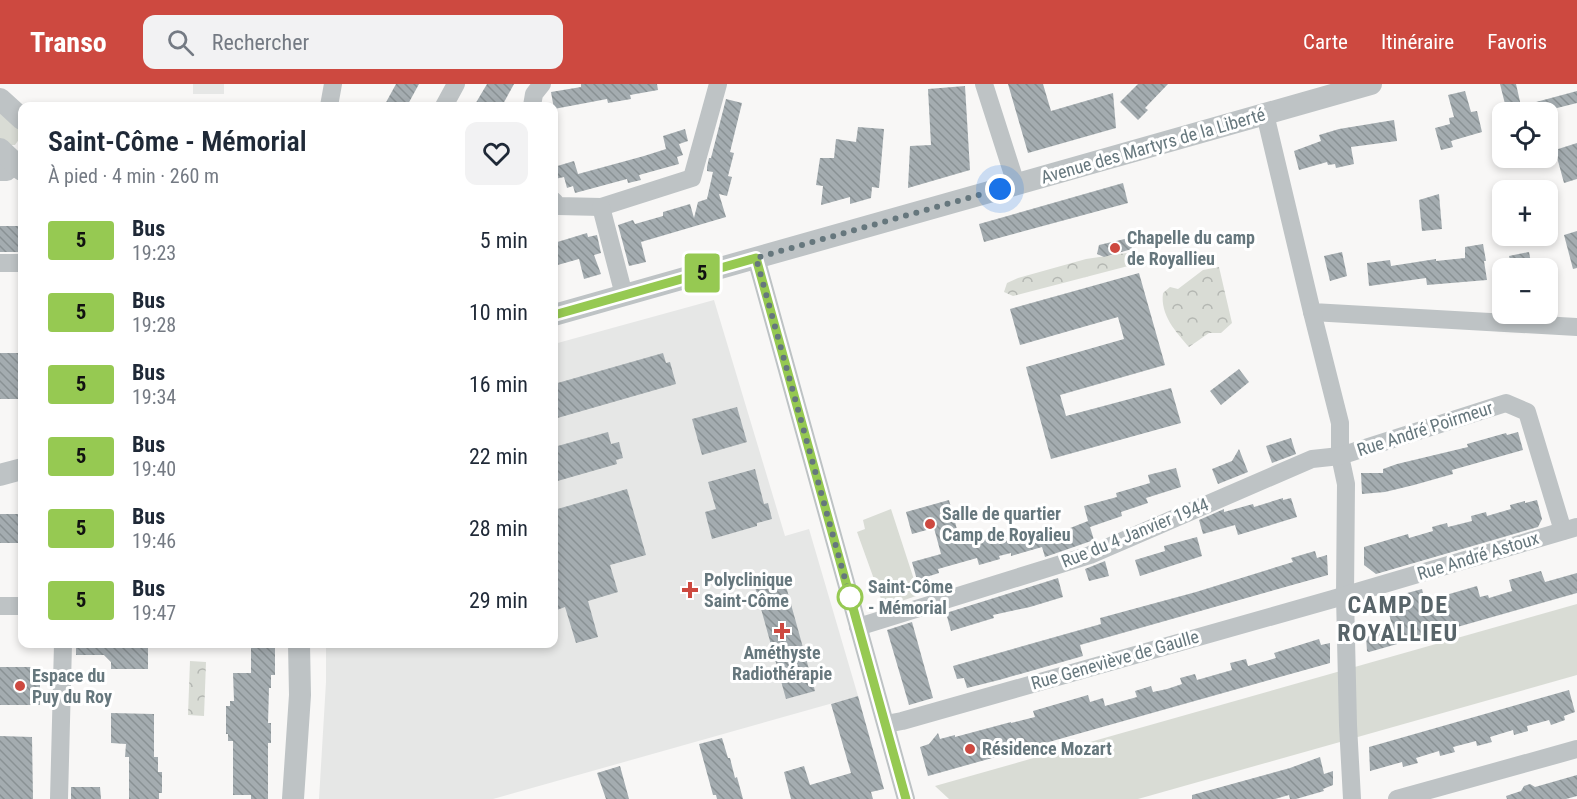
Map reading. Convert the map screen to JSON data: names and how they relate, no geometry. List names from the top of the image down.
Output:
{
  "streets": {
    "street": [
      "Avenue des Martyrs de la Liberté",
      "Rue André Poirmeur",
      "Rue du 4 Janvier 1944",
      "Rue André Astoux",
      "Rue Geneviève de Gaulle"
    ]
  },
  "crossings": [
    ["Rue André Poirmeur", "Rue du 4 Janvier 1944"],
    ["Rue André Poirmeur", "Rue André Astoux"],
    ["Rue André Astoux", "Rue Geneviève de Gaulle"]
  ],
  "districts": ["CAMP DE ROYALLIEU"],
  "places": {
    "other": [
      "Chapelle du camp de Royallieu",
      "Salle de quartier Camp de Royalieu",
      "Saint-Côme - Mémorial",
      "Espace du Puy du Roy",
      "Résidence Mozart"
    ],
    "health": ["Polyclinique Saint-Côme", "Améthyste Radiothérapie"]
  },
  "lines": ["bus line 5"],
  "page": {
    "header": "Transo",
    "search": "Rechercher",
    "nav": ["Carte", "Itinéraire", "Favoris"],
    "on_map": "5",
    "map_buttons": ["+", "−"],
    "heading": ["Saint-Côme - Mémorial", "À pied · 4 min · 260 m"],
    "list": [
      {
        "mark": "5",
        "name": "Bus",
        "note": "19:23",
        "value": "5 min"
      },
      {
        "mark": "5",
        "name": "Bus",
        "note": "19:28",
        "value": "10 min"
      },
      {
        "mark": "5",
        "name": "Bus",
        "note": "19:34",
        "value": "16 min"
      },
      {
        "mark": "5",
        "name": "Bus",
        "note": "19:40",
        "value": "22 min"
      },
      {
        "mark": "5",
        "name": "Bus",
        "note": "19:46",
        "value": "28 min"
      },
      {
        "mark": "5",
        "name": "Bus",
        "note": "19:47",
        "value": "29 min"
      }
    ]
  }
}
